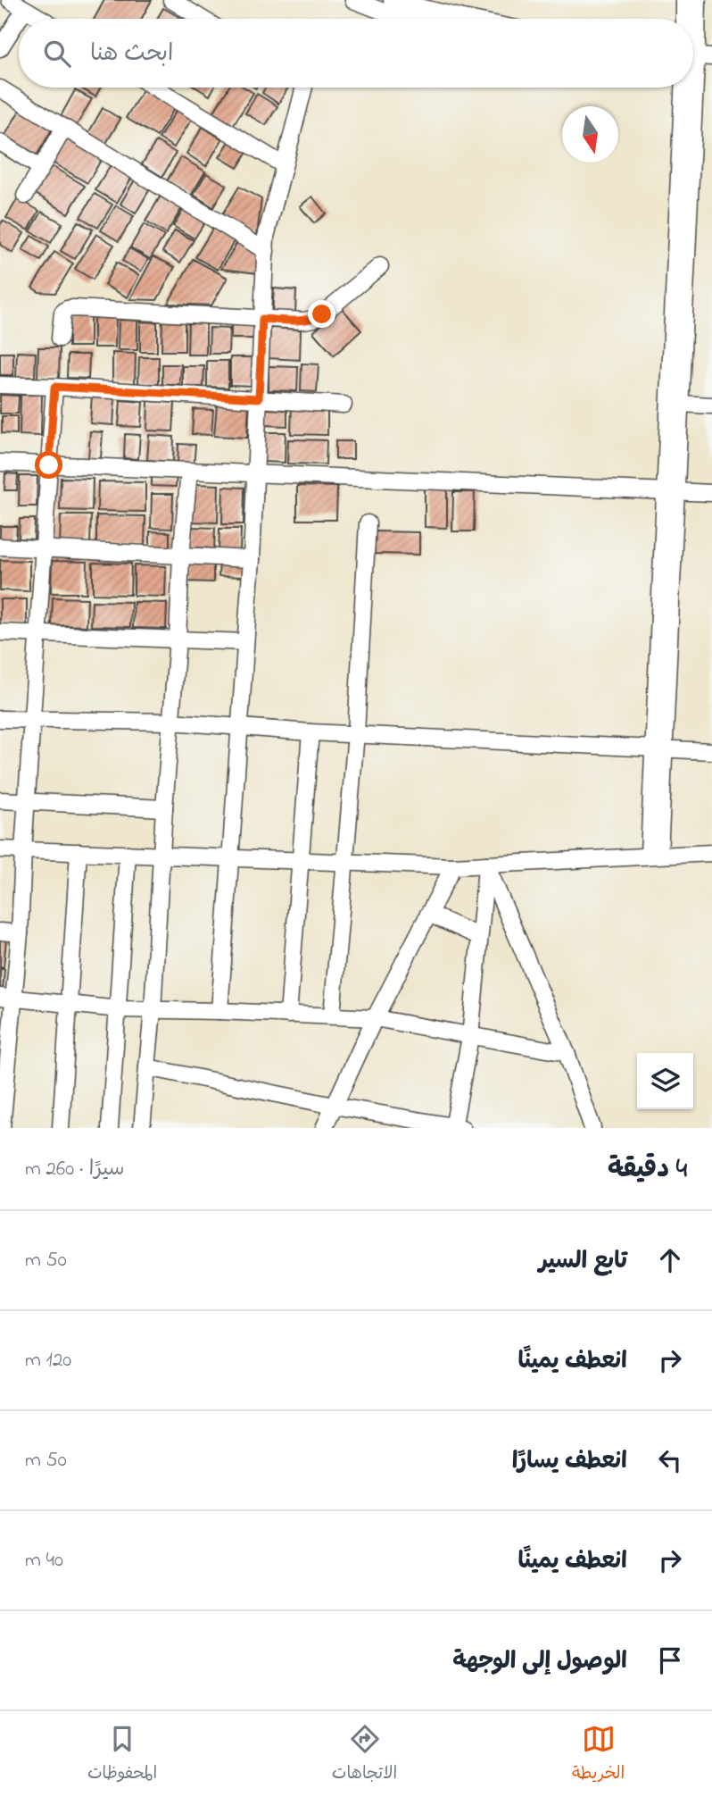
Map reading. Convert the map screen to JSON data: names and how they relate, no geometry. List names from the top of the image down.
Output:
{
  "north": "bottom",
  "page": {
    "search": "ابحث هنا",
    "heading": ["4 دقيقة", "سيرًا · 260 m"],
    "list": [
      ["تابع السير", "50 m"],
      ["انعطف يمينًا", "120 m"],
      ["انعطف يسارًا", "50 m"],
      ["انعطف يمينًا", "40 m"],
      "الوصول إلى الوجهة"
    ],
    "nav": ["الخريطة", "الاتجاهات", "المحفوظات"]
  }
}
